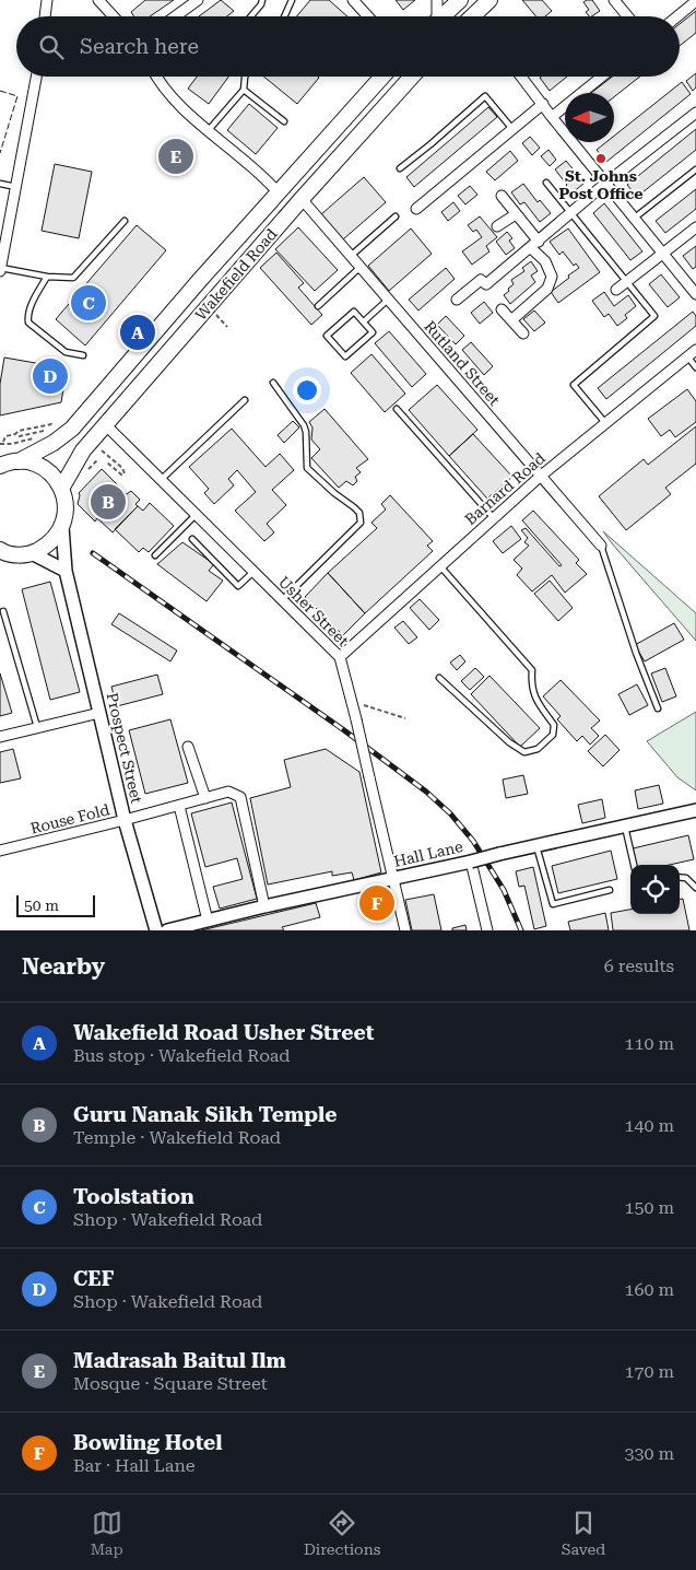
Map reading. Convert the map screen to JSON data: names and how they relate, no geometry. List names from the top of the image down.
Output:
{
  "streets": {
    "main road": ["Wakefield Road"],
    "street": [
      "Rutland Street",
      "Barnard Road",
      "Usher Street",
      "Prospect Street",
      "Rouse Fold",
      "Hall Lane"
    ]
  },
  "crossings": [
    ["Wakefield Road", "Rutland Street"],
    ["Wakefield Road", "Usher Street"],
    ["Rutland Street", "Barnard Road"],
    ["Barnard Road", "Usher Street"],
    ["Usher Street", "Hall Lane"],
    ["Prospect Street", "Rouse Fold"],
    ["Rouse Fold", "Hall Lane"]
  ],
  "places": ["St. Johns Post Office"],
  "scale_bar": "50 m",
  "north": "left",
  "page": {
    "search": "Search here",
    "pins": [
      "E",
      "C",
      "A",
      "D",
      "B",
      "F"
    ],
    "scale": "50 m",
    "heading": ["Nearby", "6 results"],
    "list": [
      {
        "mark": "A",
        "name": "Wakefield Road Usher Street",
        "note": "Bus stop · Wakefield Road",
        "value": "110 m"
      },
      {
        "mark": "B",
        "name": "Guru Nanak Sikh Temple",
        "note": "Temple · Wakefield Road",
        "value": "140 m"
      },
      {
        "mark": "C",
        "name": "Toolstation",
        "note": "Shop · Wakefield Road",
        "value": "150 m"
      },
      {
        "mark": "D",
        "name": "CEF",
        "note": "Shop · Wakefield Road",
        "value": "160 m"
      },
      {
        "mark": "E",
        "name": "Madrasah Baitul Ilm",
        "note": "Mosque · Square Street",
        "value": "170 m"
      },
      {
        "mark": "F",
        "name": "Bowling Hotel",
        "note": "Bar · Hall Lane",
        "value": "330 m"
      }
    ],
    "nav": ["Map", "Directions", "Saved"]
  }
}
